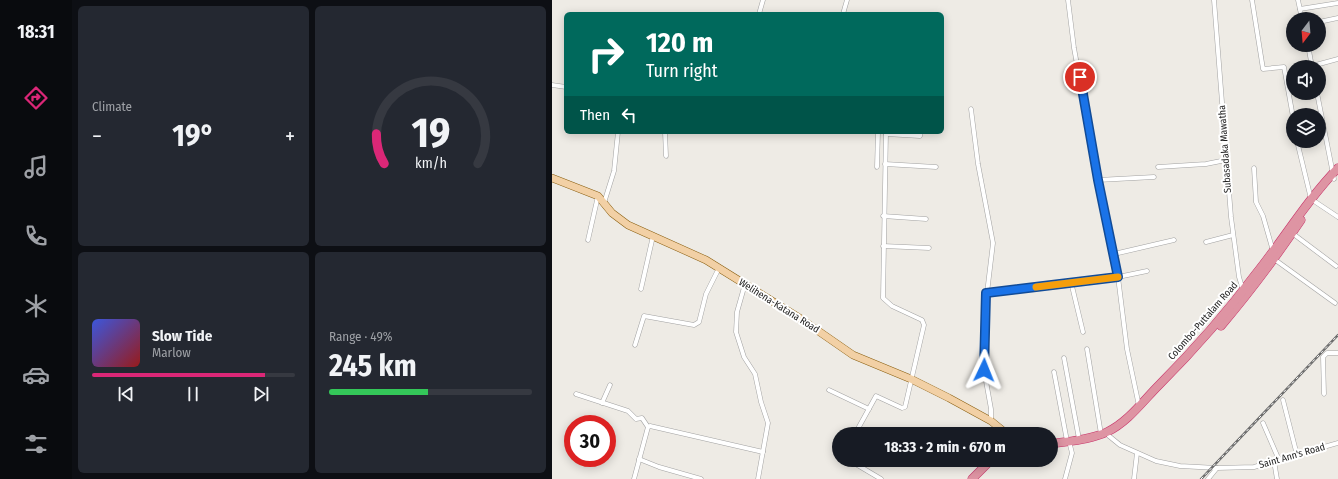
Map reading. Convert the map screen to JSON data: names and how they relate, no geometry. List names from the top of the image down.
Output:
{
  "streets": {
    "highway": ["Colombo-Puttalam Road"],
    "main road": ["Welihena-Katana Road"],
    "street": ["Subasadaka Mawatha", "Saint Ann's Road"]
  },
  "crossings": [
    ["Subasadaka Mawatha", "Colombo-Puttalam Road"],
    ["Colombo-Puttalam Road", "Saint Ann's Road"]
  ],
  "north": "bottom",
  "page": {
    "tabs": "18:31",
    "tile": [
      "Climate",
      ["Range · 49%", "245 km"]
    ],
    "turn": ["120 m", "Turn right"],
    "then": "Then",
    "heat": ["−", "19°", "+"],
    "song": ["Slow Tide", "Marlow"],
    "limit": "30",
    "trip": "18:33 · 2 min · 670 m",
    "gauge": ["19", "km/h"]
  }
}
